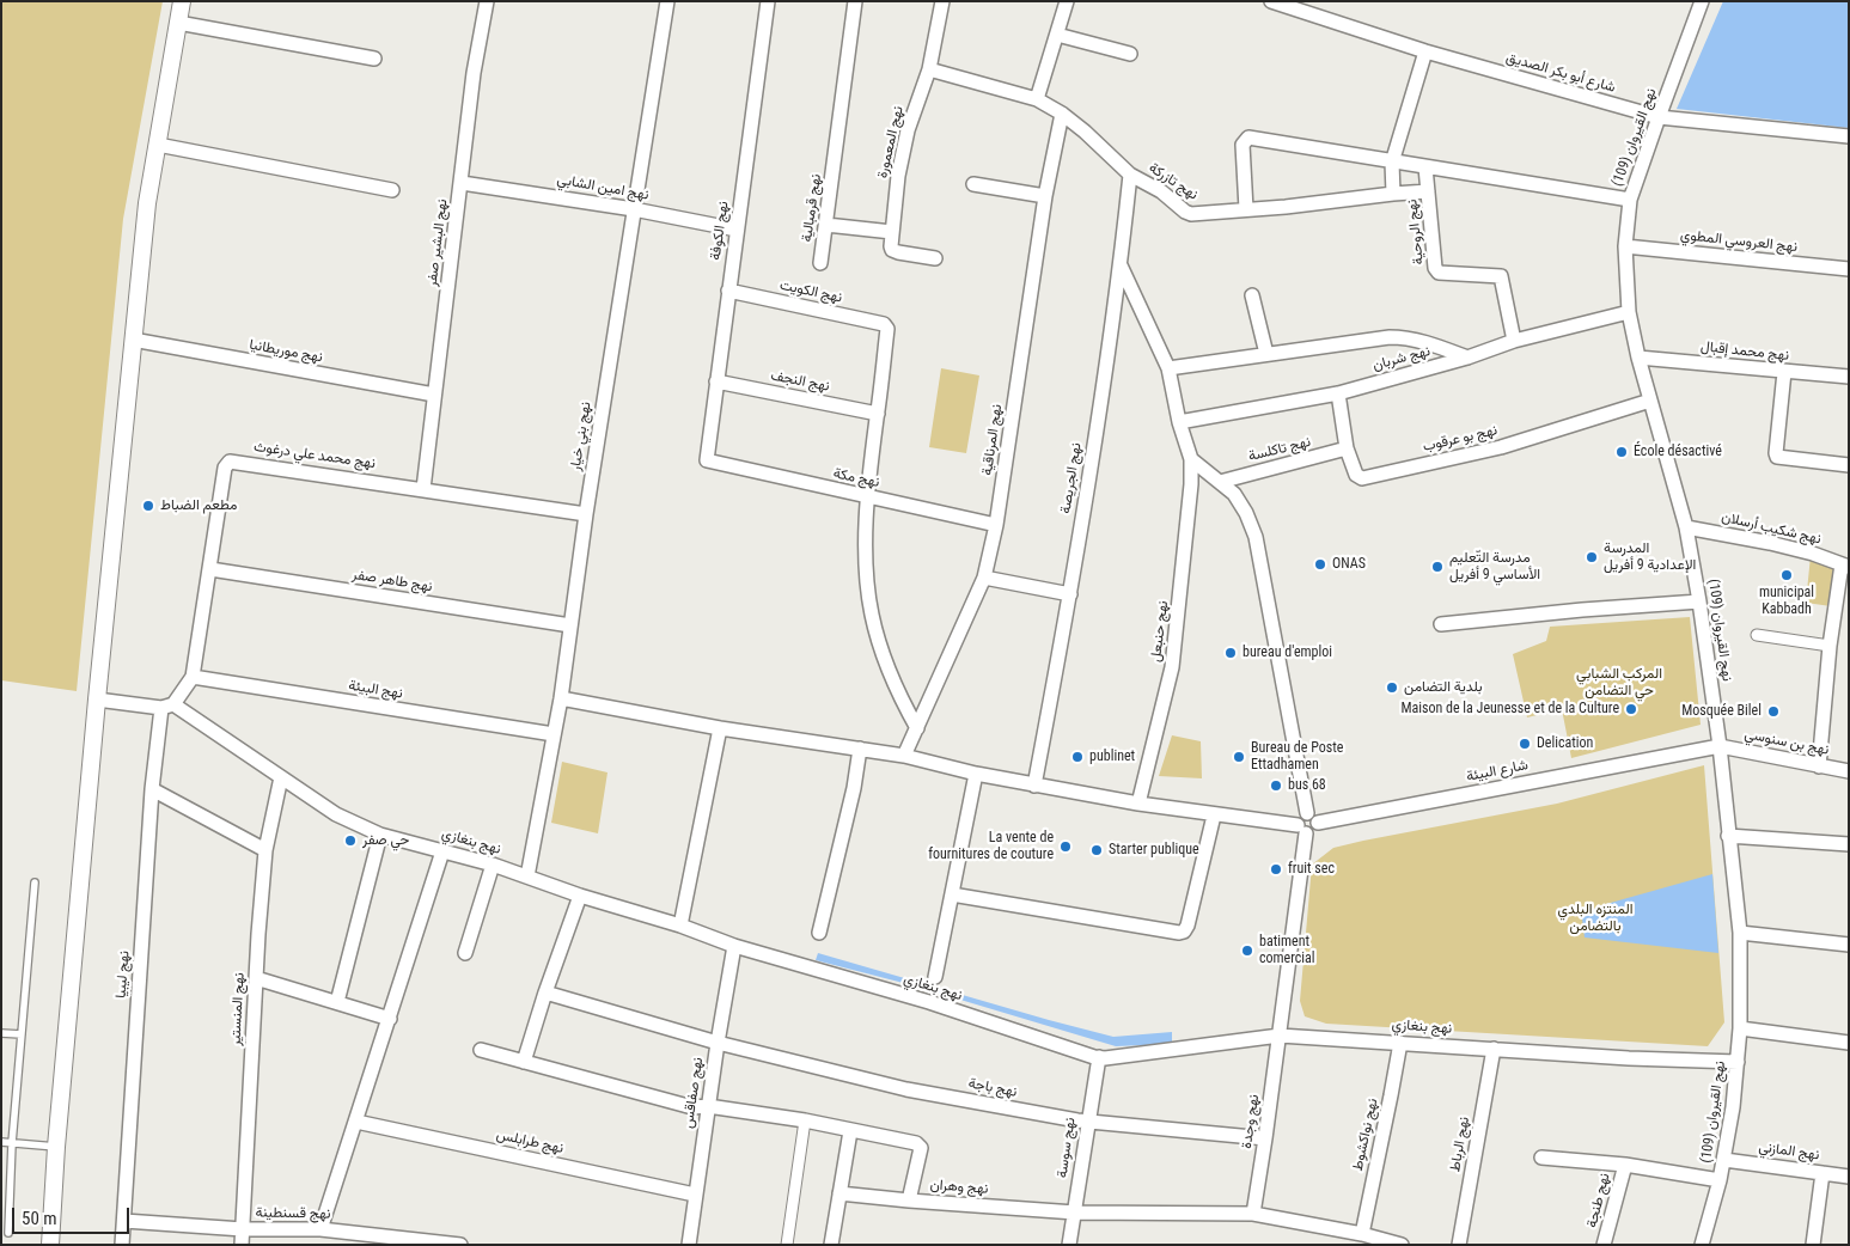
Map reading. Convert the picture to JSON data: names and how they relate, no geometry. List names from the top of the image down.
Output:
{
  "streets": {
    "street": [
      "شارع أبو بكر الصديق",
      "نهج القيروان (109)",
      "نهج المعمورة",
      "نهج تازركة",
      "نهج امين الشابي",
      "نهج قرمبالية",
      "نهج الكوفة",
      "نهج الروحية",
      "نهج العروسي المطوي",
      "نهج البشير صفر",
      "نهج الكويت",
      "نهج موريطانيا",
      "نهج محمد إقبال",
      "نهج شربان",
      "نهج النجف",
      "نهج بني خيار",
      "نهج بو عرقوب",
      "نهج المرناقية",
      "نهج تاكلسة",
      "نهج محمد علي درغوث",
      "نهج مكة",
      "نهج الجريصة",
      "نهج شكيب أرسلان",
      "نهج طاهر صفر",
      "نهج حنبعل",
      "نهج البيئة",
      "نهج بن سنوسي",
      "شارع البيئة",
      "نهج بنغازي",
      "نهج ليبيا",
      "نهج المنستير",
      "نهج باجة",
      "نهج صفاقس",
      "نهج وجدة",
      "نهج نواكشوط",
      "نهج طرابلس",
      "نهج الرباط",
      "نهج سوسة",
      "نهج المازني",
      "نهج وهران",
      "نهج طنجة",
      "نهج قسنطينة"
    ]
  },
  "crossings": [
    ["شارع أبو بكر الصديق", "نهج القيروان (109)"],
    ["شارع أبو بكر الصديق", "نهج الروحية"],
    ["نهج القيروان (109)", "نهج العروسي المطوي"],
    ["نهج القيروان (109)", "نهج محمد إقبال"],
    ["نهج القيروان (109)", "نهج شربان"],
    ["نهج القيروان (109)", "نهج بو عرقوب"],
    ["نهج القيروان (109)", "نهج شكيب أرسلان"],
    ["نهج القيروان (109)", "نهج بن سنوسي"],
    ["نهج القيروان (109)", "شارع البيئة"],
    ["نهج القيروان (109)", "نهج بنغازي"],
    ["نهج القيروان (109)", "نهج المازني"],
    ["نهج المعمورة", "نهج تازركة"],
    ["نهج تازركة", "نهج الروحية"],
    ["نهج تازركة", "نهج المرناقية"],
    ["نهج تازركة", "نهج الجريصة"],
    ["نهج امين الشابي", "نهج الكوفة"],
    ["نهج امين الشابي", "نهج البشير صفر"],
    ["نهج امين الشابي", "نهج بني خيار"],
    ["نهج الكوفة", "نهج الكويت"],
    ["نهج الكوفة", "نهج النجف"],
    ["نهج الكوفة", "نهج مكة"],
    ["نهج الروحية", "نهج شربان"],
    ["نهج البشير صفر", "نهج موريطانيا"],
    ["نهج البشير صفر", "نهج محمد علي درغوث"],
    ["نهج الكويت", "نهج النجف"],
    ["نهج شربان", "نهج بو عرقوب"],
    ["نهج بني خيار", "نهج محمد علي درغوث"],
    ["نهج بني خيار", "نهج طاهر صفر"],
    ["نهج بني خيار", "نهج البيئة"],
    ["نهج بني خيار", "نهج بنغازي"],
    ["نهج بو عرقوب", "نهج تاكلسة"],
    ["نهج المرناقية", "نهج مكة"],
    ["نهج محمد علي درغوث", "نهج طاهر صفر"],
    ["نهج محمد علي درغوث", "نهج البيئة"],
    ["نهج محمد علي درغوث", "نهج بنغازي"],
    ["نهج محمد علي درغوث", "نهج ليبيا"],
    ["نهج بن سنوسي", "شارع البيئة"],
    ["شارع البيئة", "نهج وجدة"],
    ["نهج بنغازي", "نهج ليبيا"],
    ["نهج بنغازي", "نهج المنستير"],
    ["نهج بنغازي", "نهج صفاقس"],
    ["نهج بنغازي", "نهج وجدة"],
    ["نهج بنغازي", "نهج نواكشوط"],
    ["نهج بنغازي", "نهج الرباط"],
    ["نهج بنغازي", "نهج سوسة"],
    ["نهج ليبيا", "نهج قسنطينة"],
    ["نهج المنستير", "نهج قسنطينة"],
    ["نهج باجة", "نهج صفاقس"],
    ["نهج باجة", "نهج وجدة"],
    ["نهج باجة", "نهج سوسة"],
    ["نهج صفاقس", "نهج طرابلس"],
    ["نهج صفاقس", "نهج وهران"],
    ["نهج وجدة", "نهج وهران"],
    ["نهج نواكشوط", "نهج وهران"],
    ["نهج سوسة", "نهج وهران"]
  ],
  "parks": ["المركب الشبابي حي التضامن", "المنتزه البلدي بالتضامن"],
  "places": [
    "École désactivé",
    "مطعم الضباط",
    "المدرسة الإعدادية 9 أفريل",
    "ONAS",
    "مدرسة التّعليم الأساسي 9 أفريل",
    "municipal Kabbadh",
    "bureau d'emploi",
    "بلدية التضامن",
    "Maison de la Jeunesse et de la Culture",
    "Mosquée Bilel",
    "Delication",
    "publinet",
    "Bureau de Poste Ettadhamen",
    "bus 68",
    "حي صفر",
    "La vente de fournitures de couture",
    "Starter publique",
    "fruit sec",
    "batiment comercial"
  ],
  "scale_bar": "50 m"
}
